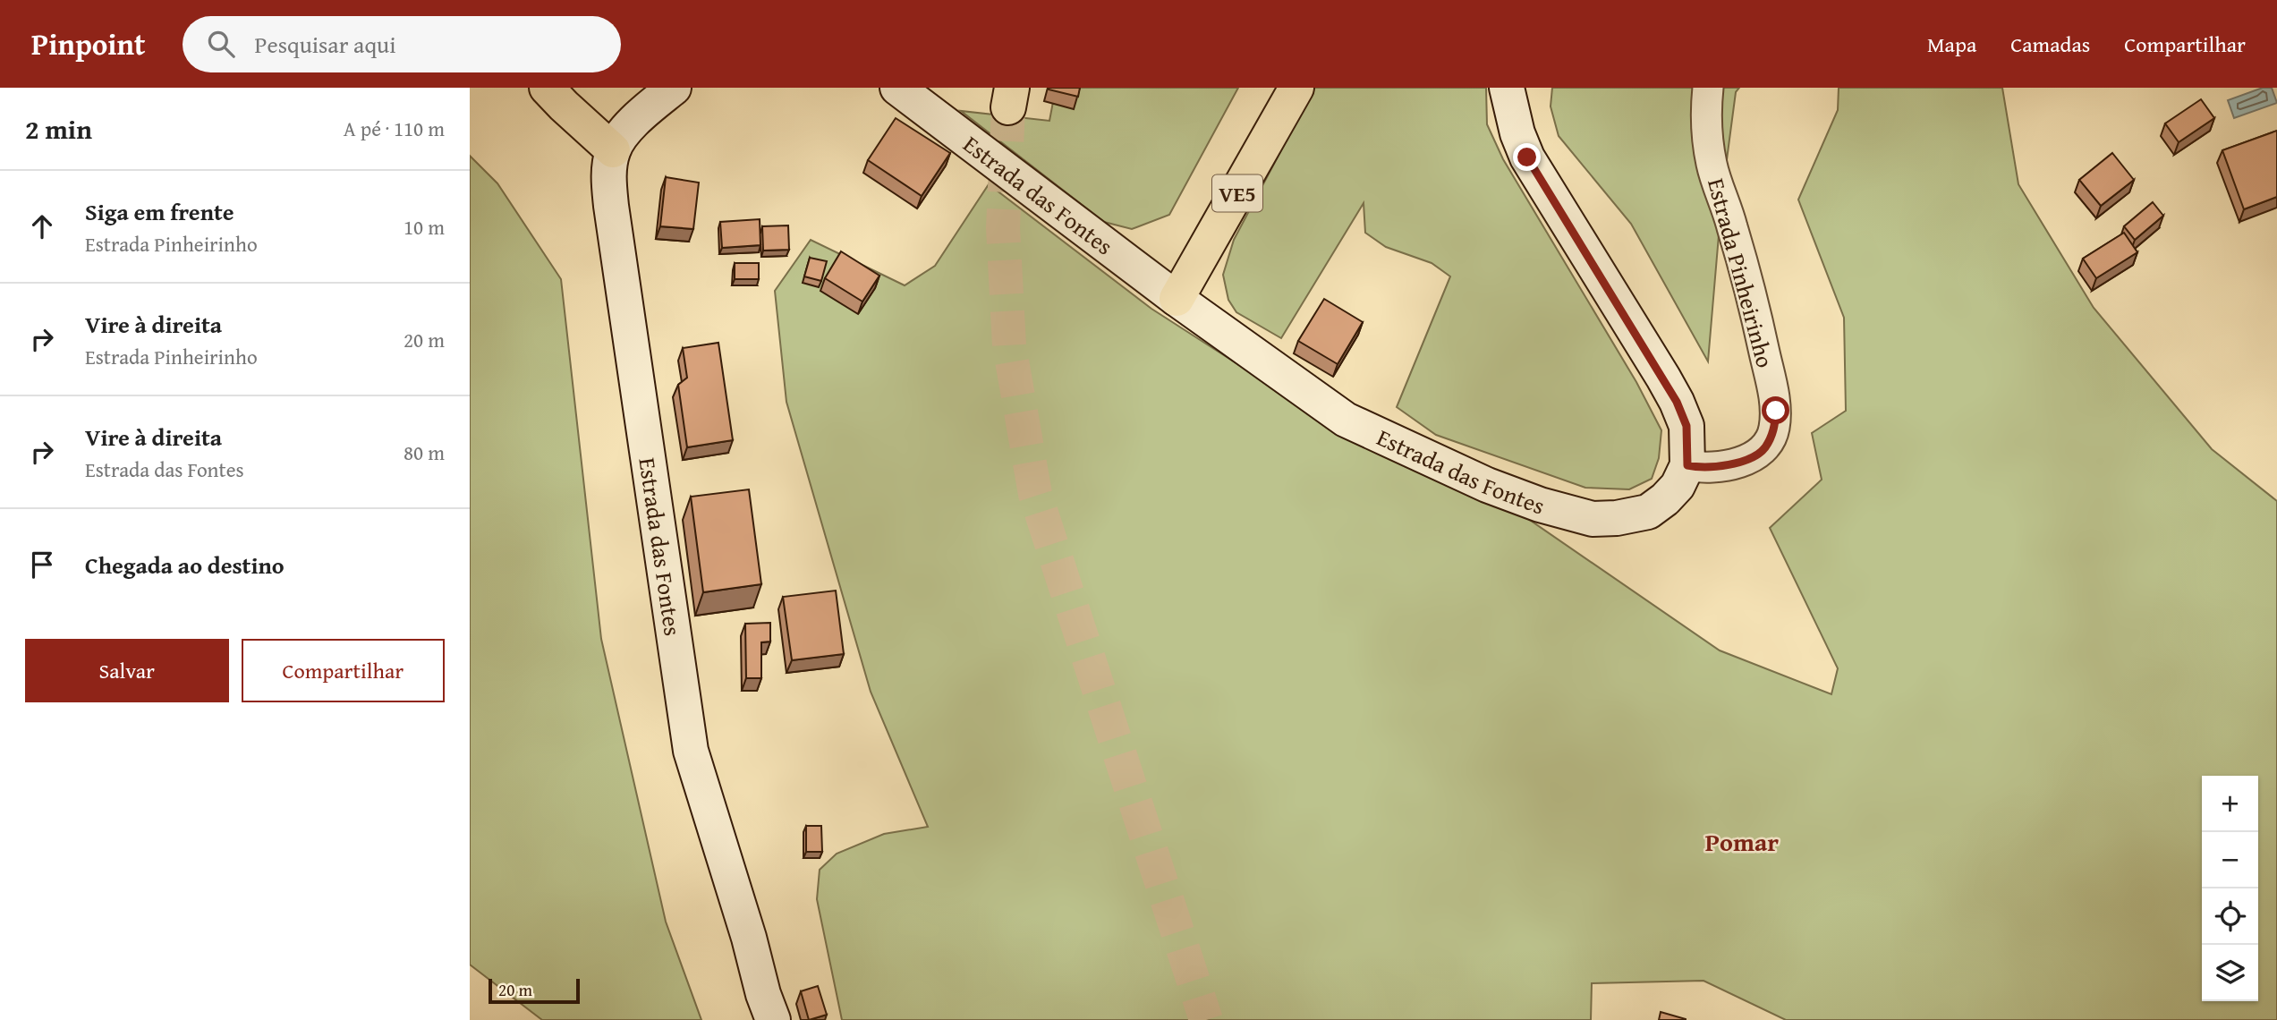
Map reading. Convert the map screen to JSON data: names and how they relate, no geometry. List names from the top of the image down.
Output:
{
  "streets": {
    "main road": ["VE5"],
    "street": ["Estrada das Fontes", "Estrada Pinheirinho"]
  },
  "crossings": [
    ["VE5", "Estrada das Fontes"],
    ["Estrada das Fontes", "Estrada Pinheirinho"]
  ],
  "districts": ["Pomar"],
  "scale_bar": "20 m",
  "page": {
    "header": "Pinpoint",
    "search": "Pesquisar aqui",
    "nav": ["Mapa", "Camadas", "Compartilhar"],
    "heading": ["2 min", "A pé · 110 m"],
    "list": [
      ["Siga em frente", "Estrada Pinheirinho", "10 m"],
      ["Vire à direita", "Estrada Pinheirinho", "20 m"],
      ["Vire à direita", "Estrada das Fontes", "80 m"],
      "Chegada ao destino"
    ],
    "buttons": ["Salvar", "Compartilhar"],
    "map_buttons": ["+", "−"],
    "scale": "20 m"
  }
}
